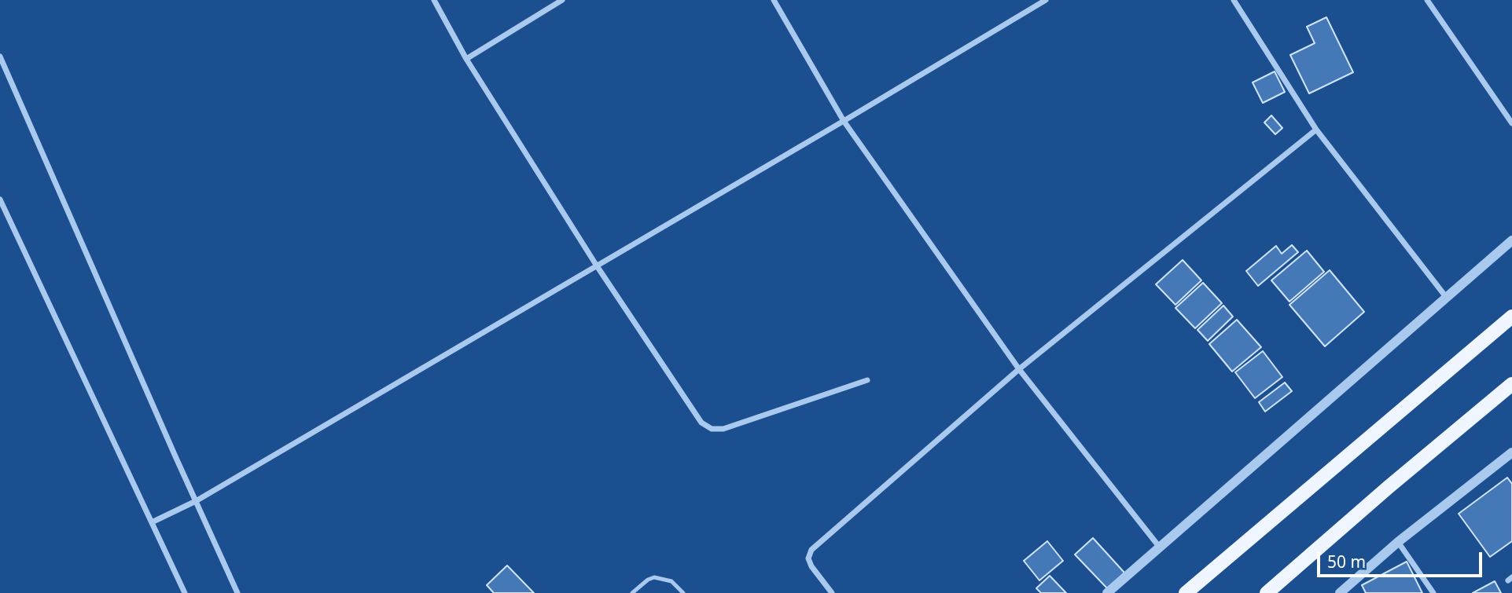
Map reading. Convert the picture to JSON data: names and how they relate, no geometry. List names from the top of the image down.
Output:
{
  "scale_bar": "50 m"
}
